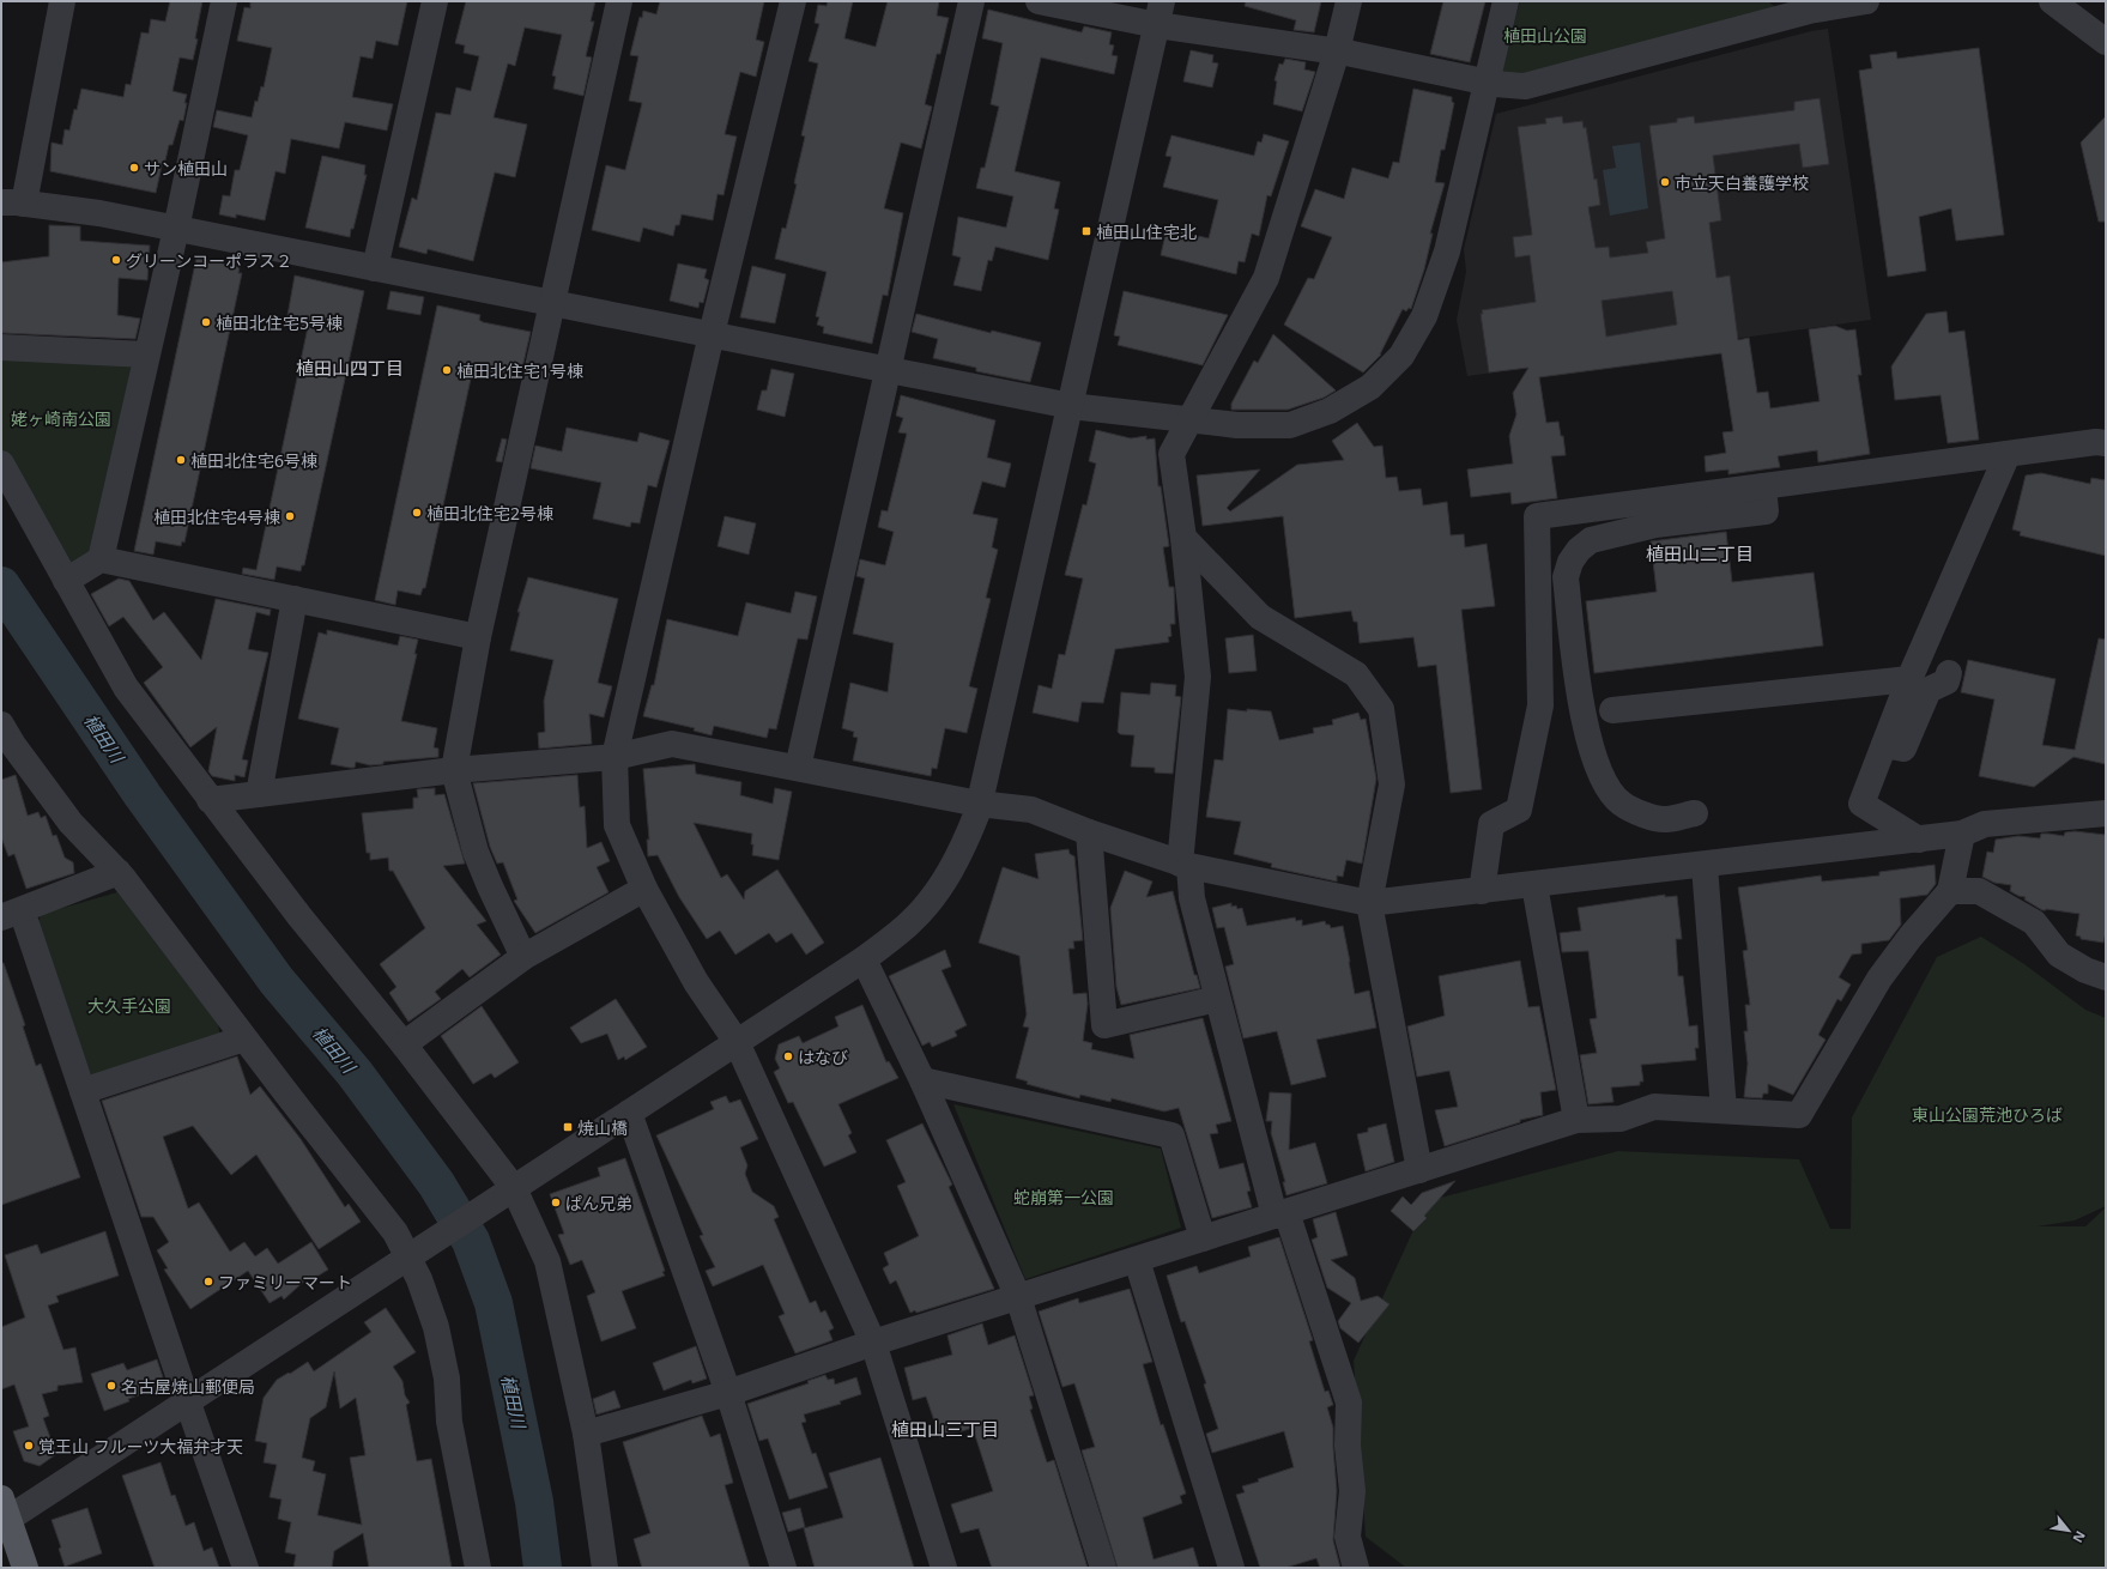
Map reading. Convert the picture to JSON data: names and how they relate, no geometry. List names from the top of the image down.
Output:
{
  "districts": ["植田山四丁目", "植田山二丁目", "植田山三丁目"],
  "water": ["植田川"],
  "parks": [
    "植田山公園",
    "姥ヶ崎南公園",
    "大久手公園",
    "東山公園荒池ひろば",
    "蛇崩第一公園"
  ],
  "places": {
    "other": [
      "サン植田山",
      "市立天白養護学校",
      "グリーンコーポラス２",
      "植田北住宅5号棟",
      "植田北住宅1号棟",
      "植田北住宅6号棟",
      "植田北住宅2号棟",
      "植田北住宅4号棟",
      "はなび",
      "ぱん兄弟",
      "ファミリーマート",
      "名古屋焼山郵便局",
      "覚王山 フルーツ大福弁才天"
    ],
    "transit": ["植田山住宅北", "焼山橋"]
  },
  "north": "bottom right"
}
